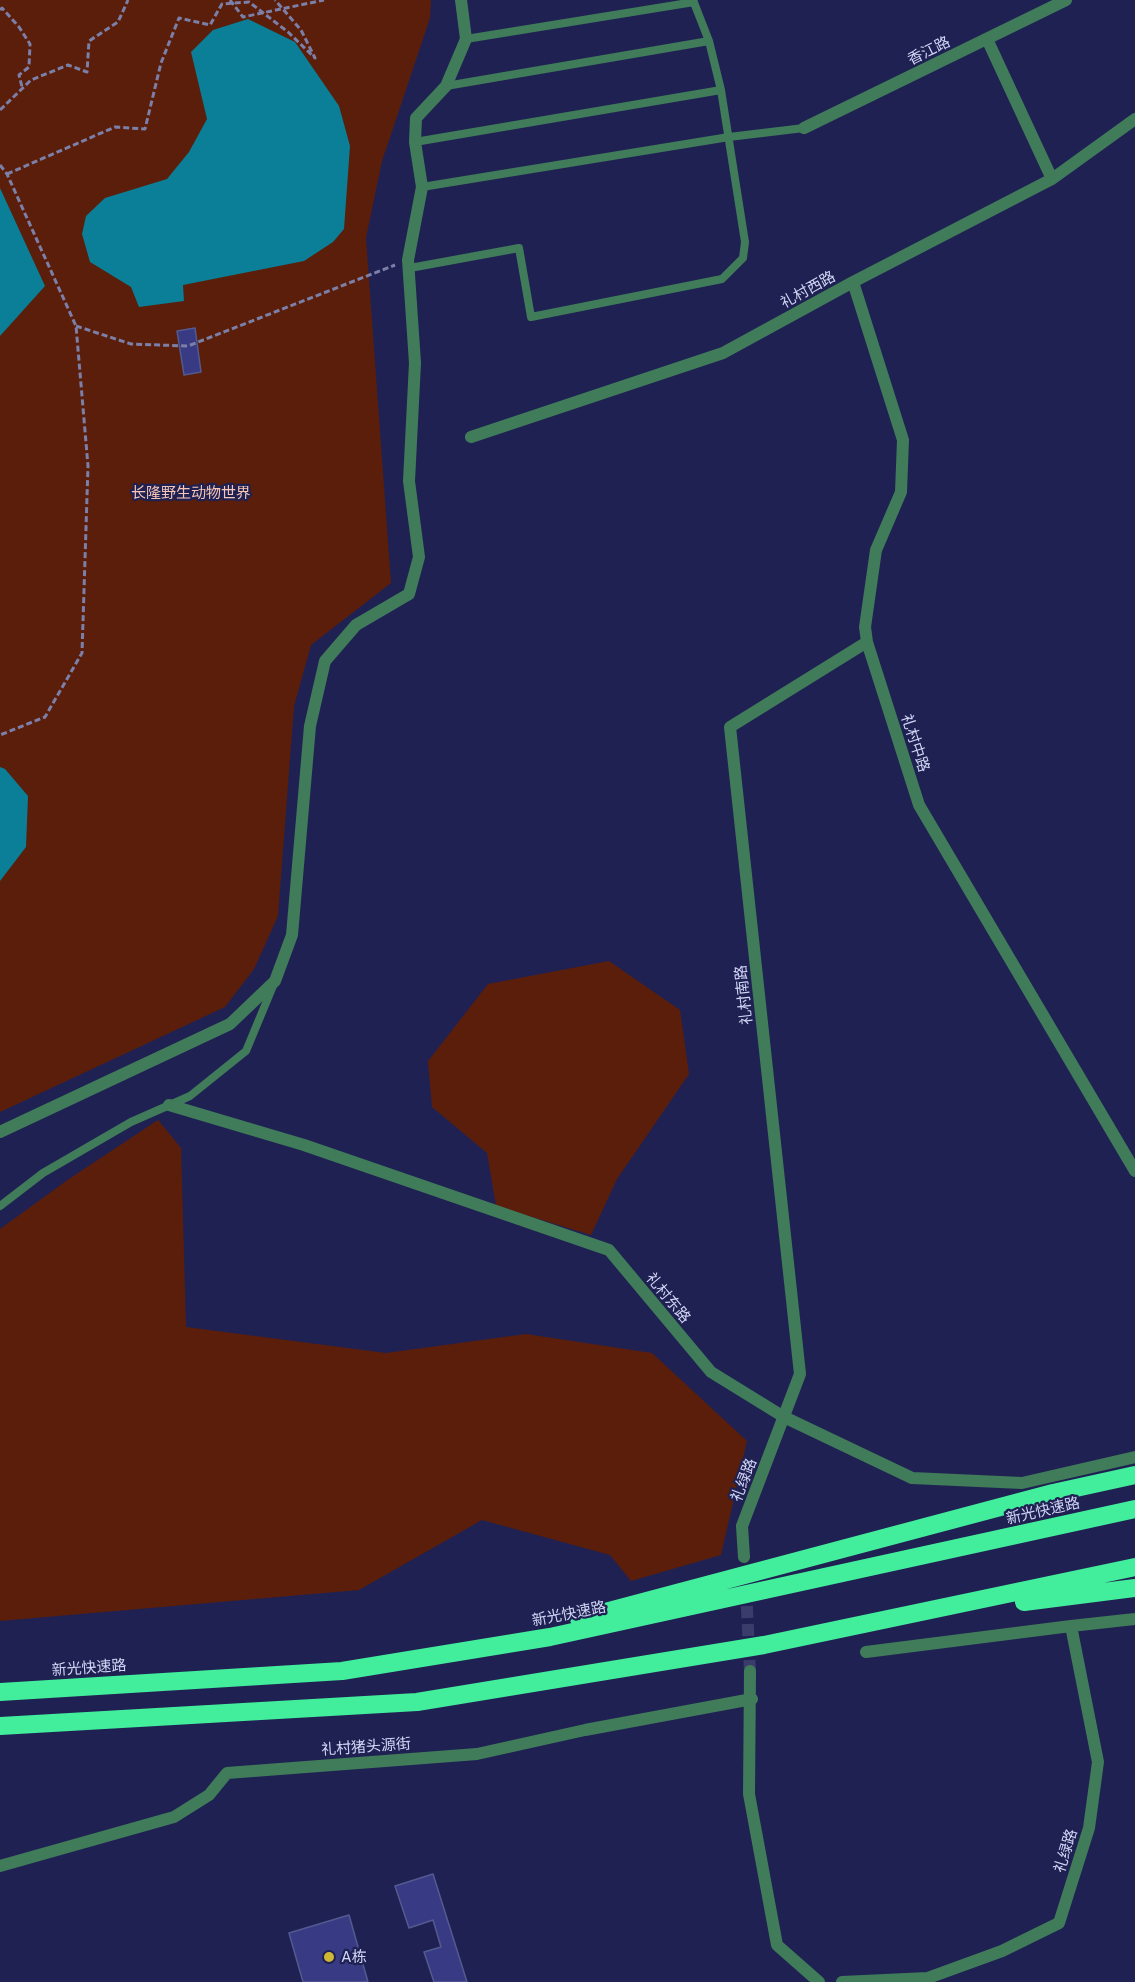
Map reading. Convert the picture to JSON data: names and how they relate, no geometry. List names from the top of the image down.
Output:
{
  "streets": {
    "highway": ["新光快速路"],
    "street": [
      "香江路",
      "礼村西路",
      "礼村中路",
      "礼村南路",
      "礼村东路",
      "礼绿路",
      "礼村猪头源街"
    ]
  },
  "crossings": [
    ["礼村西路", "礼村中路"],
    ["礼村中路", "礼村南路"],
    ["礼村南路", "礼村东路"],
    ["礼村南路", "礼绿路"],
    ["礼村东路", "礼绿路"]
  ],
  "parks": ["长隆野生动物世界"],
  "places": ["A栋"]
}
